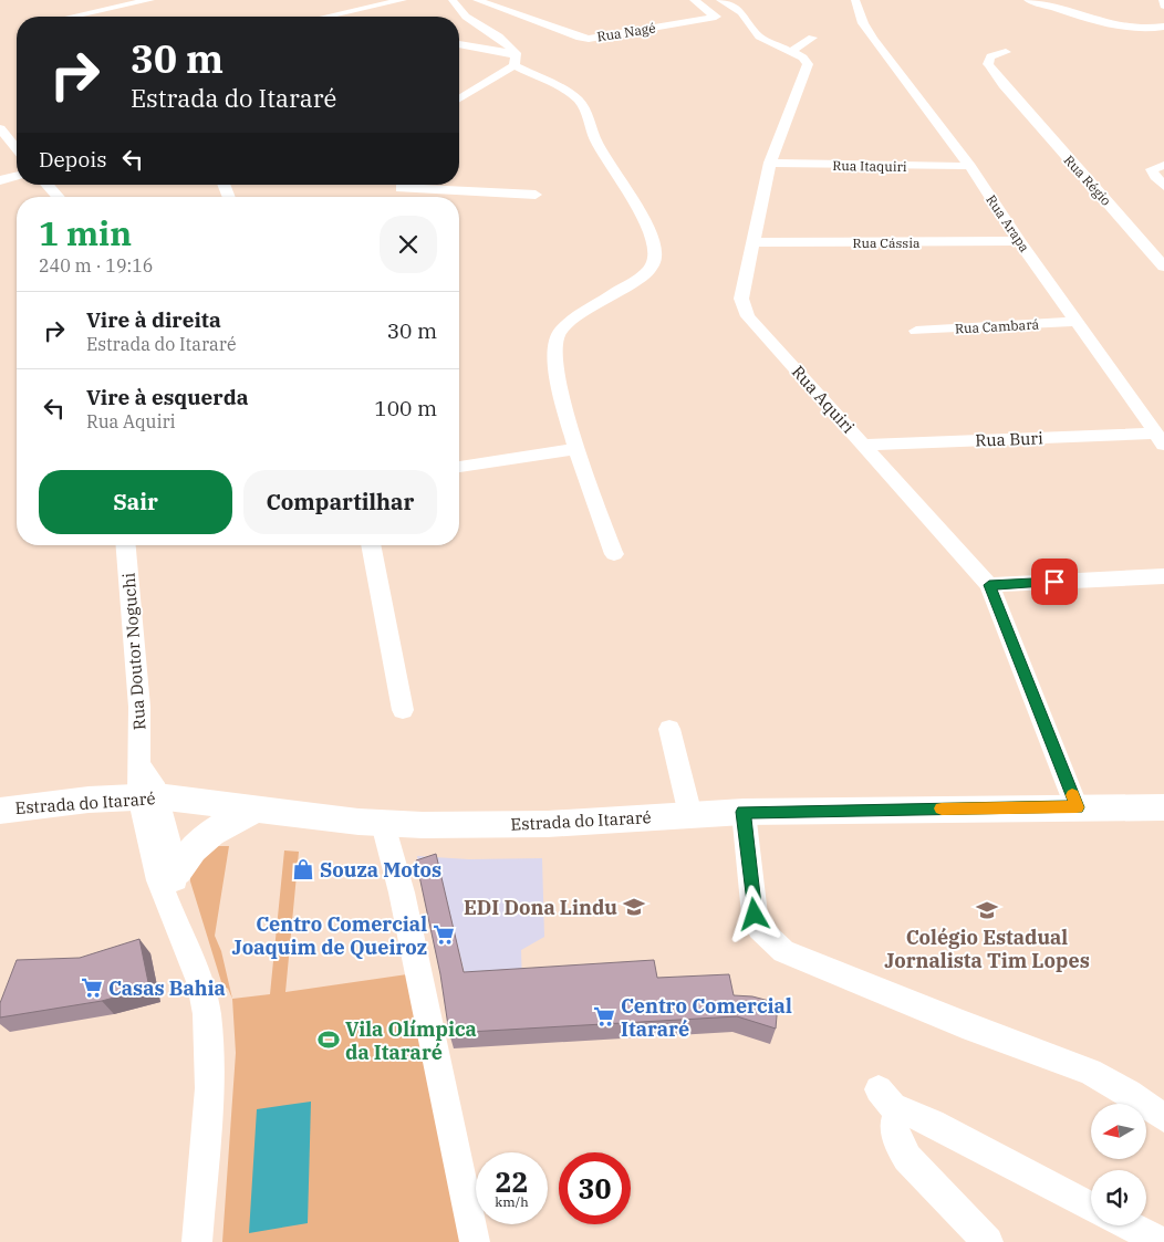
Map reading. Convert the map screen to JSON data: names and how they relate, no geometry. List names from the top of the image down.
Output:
{
  "streets": {
    "main road": ["Estrada do Itararé"],
    "street": [
      "Rua Nagé",
      "Rua Itaquiri",
      "Rua Régio",
      "Rua Arapa",
      "Rua Cássia",
      "Rua Cambará",
      "Rua Aquiri",
      "Rua Buri",
      "Rua Doutor Noguchi"
    ]
  },
  "crossings": [
    ["Rua Itaquiri", "Rua Arapa"],
    ["Rua Itaquiri", "Rua Aquiri"],
    ["Rua Arapa", "Rua Cássia"],
    ["Rua Arapa", "Rua Cambará"],
    ["Rua Arapa", "Rua Buri"],
    ["Rua Cássia", "Rua Aquiri"],
    ["Rua Aquiri", "Rua Buri"],
    ["Rua Aquiri", "Estrada do Itararé"],
    ["Rua Doutor Noguchi", "Estrada do Itararé"]
  ],
  "places": {
    "shop": ["Souza Motos"],
    "school or university": ["EDI Dona Lindu", "Colégio Estadual Jornalista Tim Lopes"],
    "supermarket": ["Centro Comercial Joaquim de Queiroz", "Casas Bahia", "Centro Comercial Itararé"],
    "sports": ["Vila Olímpica da Itararé"]
  },
  "north": "left",
  "page": {
    "turn": ["30 m", "Estrada do Itararé"],
    "then": "Depois",
    "heading": ["1 min", "240 m · 19:16"],
    "list": [
      {
        "name": "Vire à direita",
        "note": "Estrada do Itararé",
        "value": "30 m"
      },
      {
        "name": "Vire à esquerda",
        "note": "Rua Aquiri",
        "value": "100 m"
      }
    ],
    "buttons": ["Sair", "Compartilhar"],
    "speed": "22 km/h",
    "limit": "30"
  }
}
